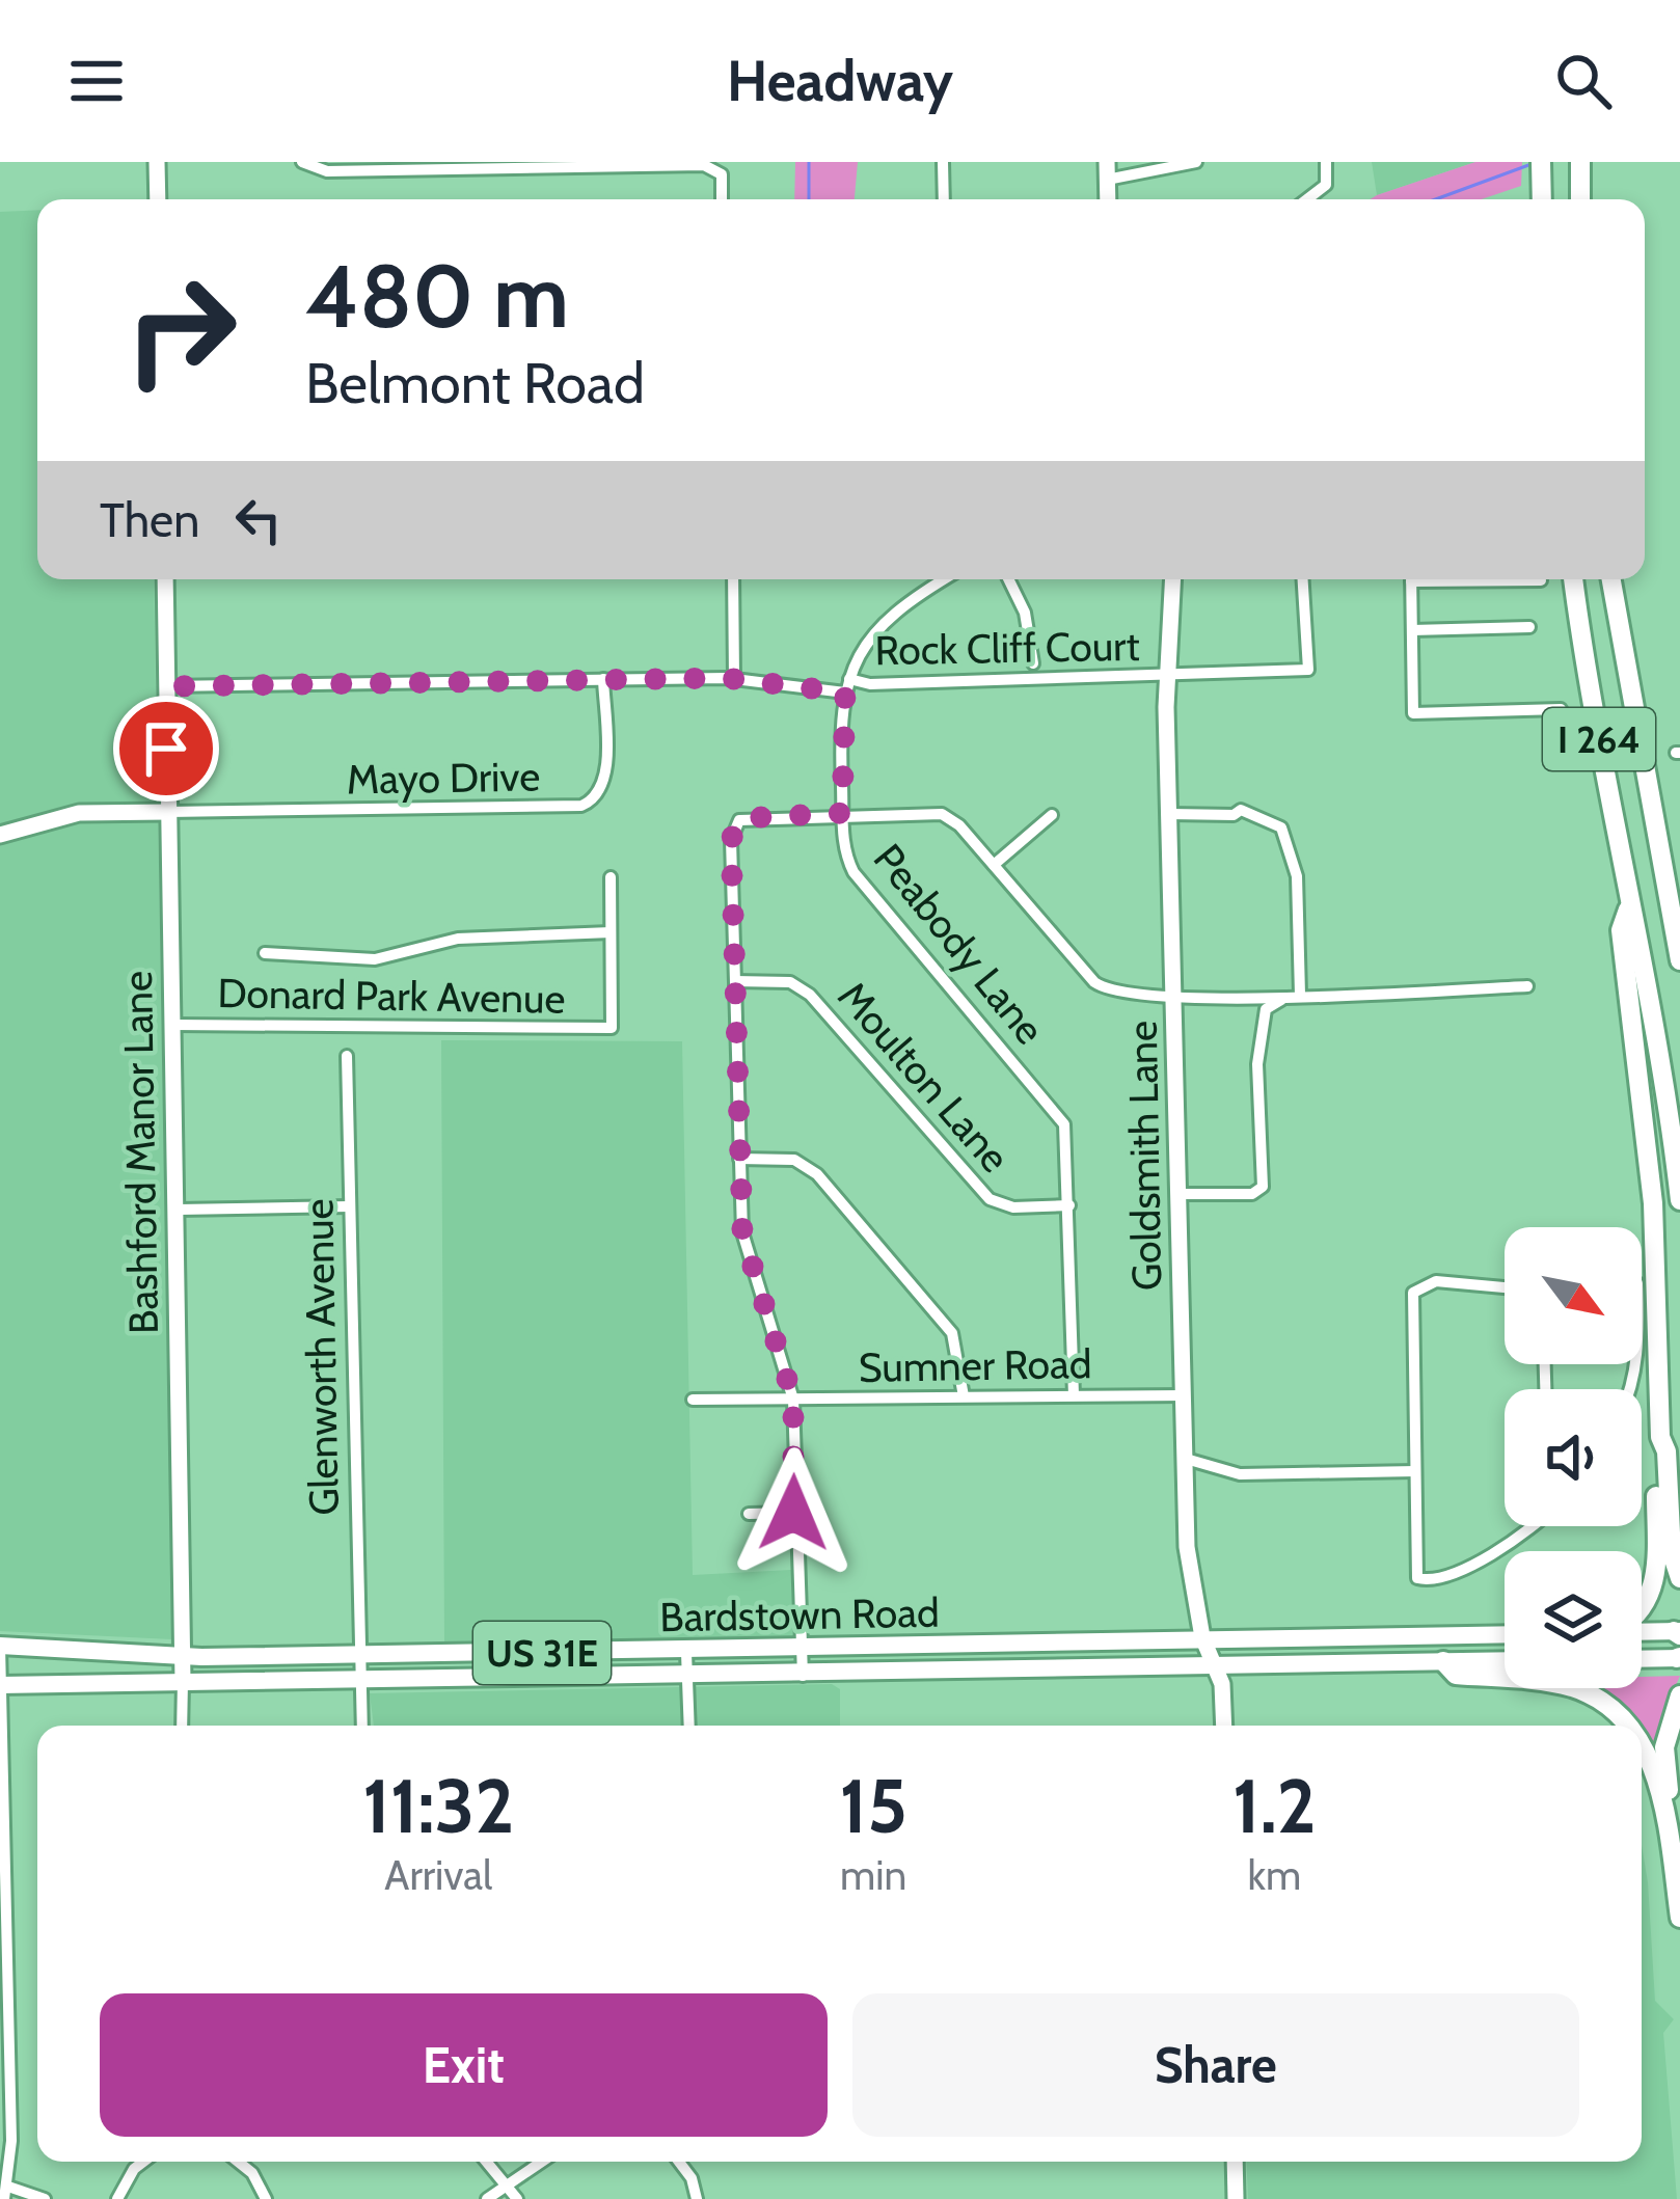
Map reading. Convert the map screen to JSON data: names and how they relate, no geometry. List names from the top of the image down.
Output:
{
  "streets": {
    "highway": ["I 264"],
    "main road": ["Bardstown Road", "US 31E"],
    "street": [
      "Rock Cliff Court",
      "Mayo Drive",
      "Peabody Lane",
      "Donard Park Avenue",
      "Moulton Lane",
      "Bashford Manor Lane",
      "Goldsmith Lane",
      "Glenworth Avenue",
      "Sumner Road"
    ]
  },
  "crossings": [
    ["Rock Cliff Court", "Mayo Drive"],
    ["Rock Cliff Court", "Peabody Lane"],
    ["Rock Cliff Court", "Bashford Manor Lane"],
    ["Rock Cliff Court", "Goldsmith Lane"],
    ["Mayo Drive", "Bashford Manor Lane"],
    ["Peabody Lane", "Moulton Lane"],
    ["Peabody Lane", "Sumner Road"],
    ["Donard Park Avenue", "Bashford Manor Lane"],
    ["Bashford Manor Lane", "Bardstown Road"],
    ["Goldsmith Lane", "Sumner Road"],
    ["Goldsmith Lane", "Bardstown Road"],
    ["Glenworth Avenue", "Bardstown Road"]
  ],
  "north": "bottom right",
  "page": {
    "header": "Headway",
    "turn": ["480 m", "Belmont Road"],
    "then": "Then",
    "eta": [
      "11:32",
      "Arrival",
      "15",
      "min",
      "1.2",
      "km"
    ],
    "buttons": ["Exit", "Share"]
  }
}
